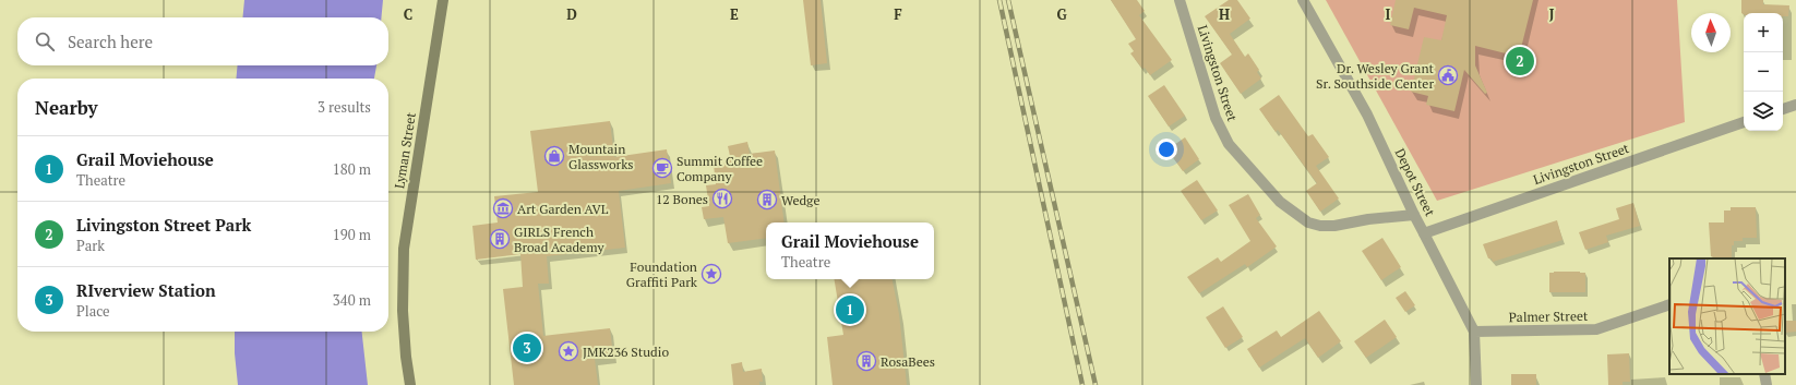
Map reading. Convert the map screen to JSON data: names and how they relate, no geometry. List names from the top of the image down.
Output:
{
  "streets": {
    "main road": ["Lyman Street"],
    "street": ["Livingston Street", "Depot Street", "Palmer Street"]
  },
  "crossings": [
    ["Livingston Street", "Depot Street"],
    ["Depot Street", "Palmer Street"]
  ],
  "places": {
    "public building": ["Dr. Wesley Grant Sr. Southside Center"],
    "shop": ["Mountain Glassworks"],
    "cafe": ["Summit Coffee Company"],
    "restaurant": ["12 Bones"],
    "building": ["Wedge", "GIRLS French Broad Academy", "RosaBees"],
    "museum": ["Art Garden AVL"],
    "place": ["Foundation Graffiti Park", "JMK236 Studio"]
  },
  "north": "top",
  "page": {
    "map_buttons": ["+", "−"],
    "search": "Search here",
    "pins": ["2", "1", "3"],
    "heading": ["Nearby", "3 results"],
    "list": [
      {
        "mark": "1",
        "name": "Grail Moviehouse",
        "note": "Theatre",
        "value": "180 m"
      },
      {
        "mark": "2",
        "name": "Livingston Street Park",
        "note": "Park",
        "value": "190 m"
      },
      {
        "mark": "3",
        "name": "RIverview Station",
        "note": "Place",
        "value": "340 m"
      }
    ],
    "popup": ["Grail Moviehouse", "Theatre"]
  },
  "grid": {
    "columns": [
      "C",
      "D",
      "E",
      "F",
      "G",
      "H",
      "I",
      "J"
    ]
  }
}
